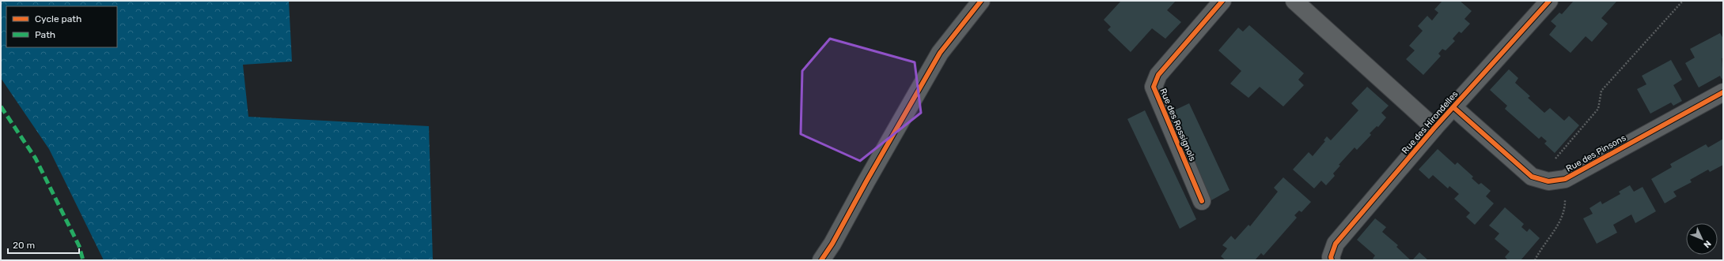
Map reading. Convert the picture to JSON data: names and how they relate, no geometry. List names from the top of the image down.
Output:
{
  "streets": {
    "street": ["Rue des Hirondelles", "Rue des Rossignols", "Rue des Pinsons"]
  },
  "crossings": [
    ["Rue des Hirondelles", "Rue des Pinsons"]
  ],
  "legend": ["Cycle path", "Path"],
  "scale_bar": "20 m",
  "north": "bottom right"
}
